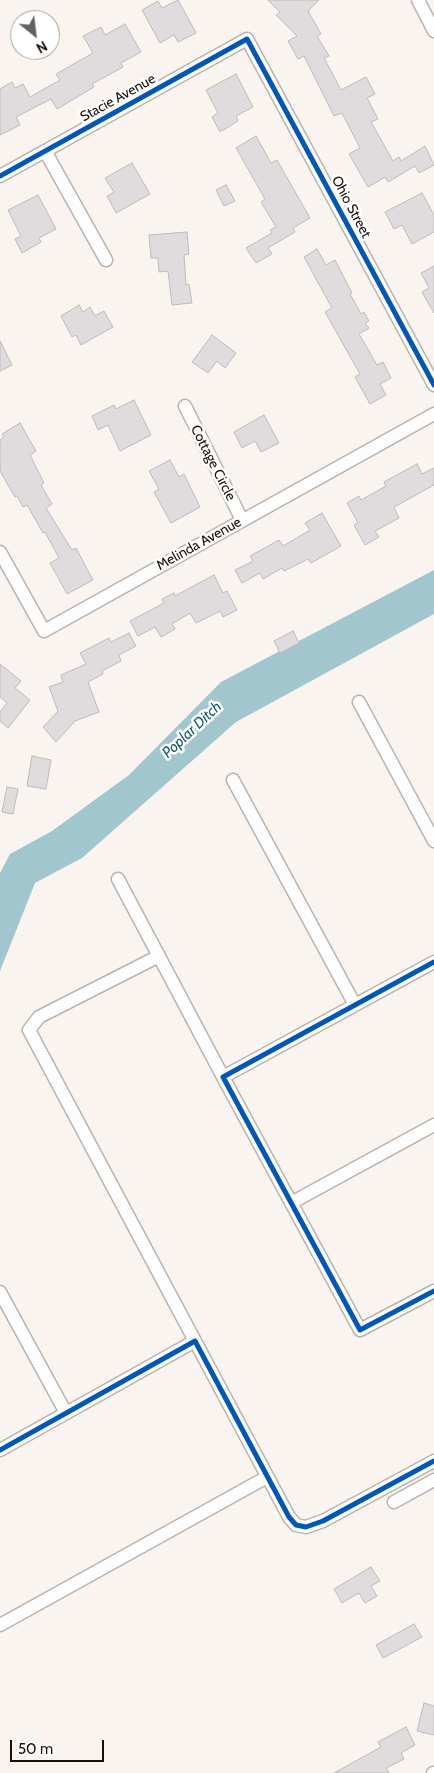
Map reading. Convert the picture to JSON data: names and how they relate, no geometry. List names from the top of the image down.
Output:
{
  "streets": {
    "street": [
      "Stacie Avenue",
      "Ohio Street",
      "Cottage Circle",
      "Melinda Avenue"
    ]
  },
  "crossings": [
    ["Stacie Avenue", "Ohio Street"],
    ["Cottage Circle", "Melinda Avenue"]
  ],
  "water": ["Poplar Ditch"],
  "scale_bar": "50 m",
  "north": "bottom right"
}
